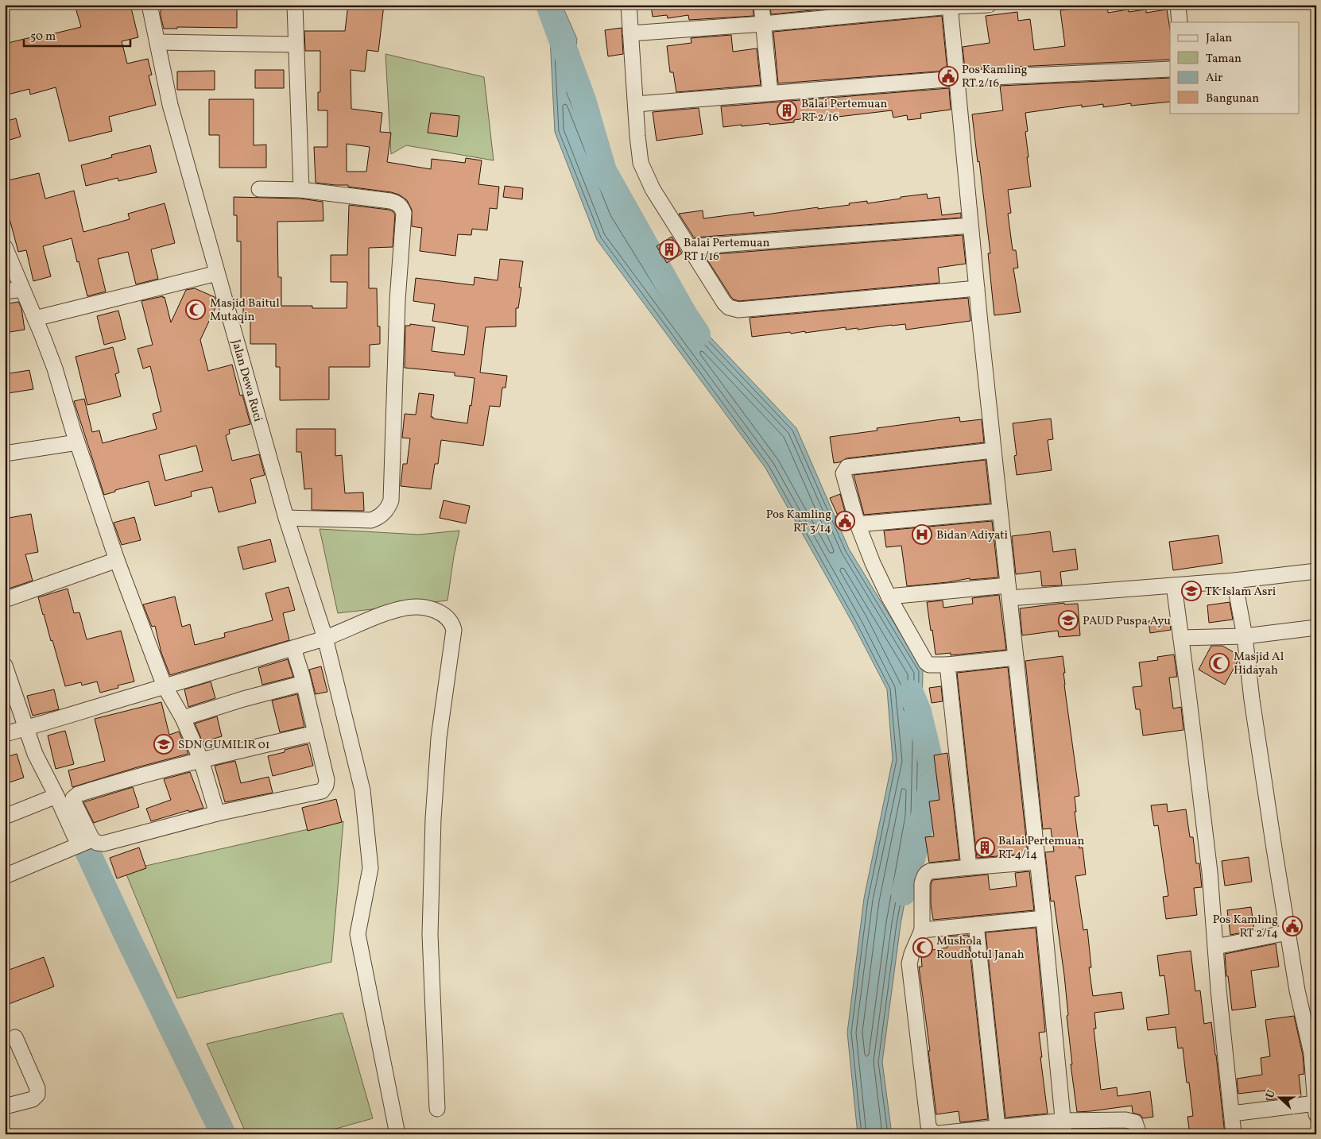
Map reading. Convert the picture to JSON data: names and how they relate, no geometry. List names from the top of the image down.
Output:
{
  "streets": {
    "street": ["Jalan Dewa Ruci"]
  },
  "places": {
    "public building": ["Pos Kamling RT 2/16", "Pos Kamling RT 3/14", "Pos Kamling RT 2/14"],
    "building": ["Balai Pertemuan RT 2/16", "Balai Pertemuan RT 1/16", "Balai Pertemuan RT 4/14"],
    "mosque": ["Masjid Baitul Mutaqin", "Masjid Al Hidayah", "Mushola Roudhotul Janah"],
    "hospital": ["Bidan Adiyati"],
    "school or university": ["TK Islam Asri", "PAUD Puspa Ayu", "SDN GUMILIR 01"]
  },
  "legend": [
    "Jalan",
    "Taman",
    "Air",
    "Bangunan"
  ],
  "scale_bar": "50 m",
  "north": "left"
}
